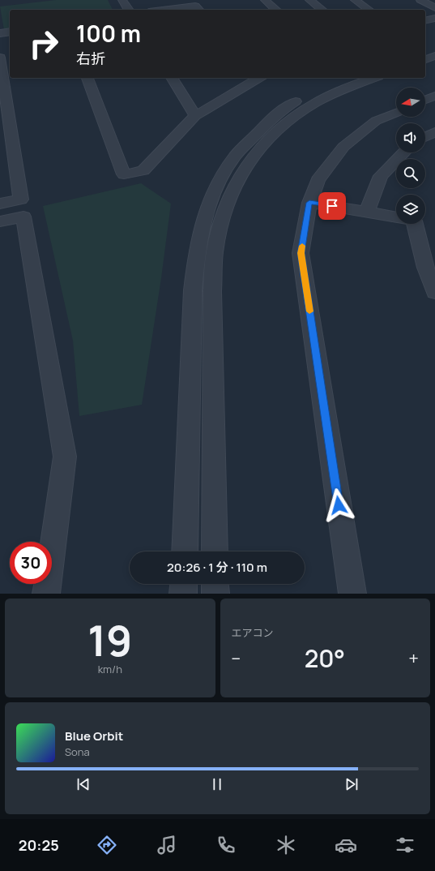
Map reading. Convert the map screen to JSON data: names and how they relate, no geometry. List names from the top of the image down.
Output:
{
  "north": "left",
  "page": {
    "turn": ["100 m", "右折"],
    "limit": "30",
    "trip": "20:26 · 1 分 · 110 m",
    "tile": [
      ["19", "km/h"],
      "エアコン"
    ],
    "heat": ["−", "20°", "+"],
    "song": ["Blue Orbit", "Sona"],
    "tabs": "20:25"
  }
}
